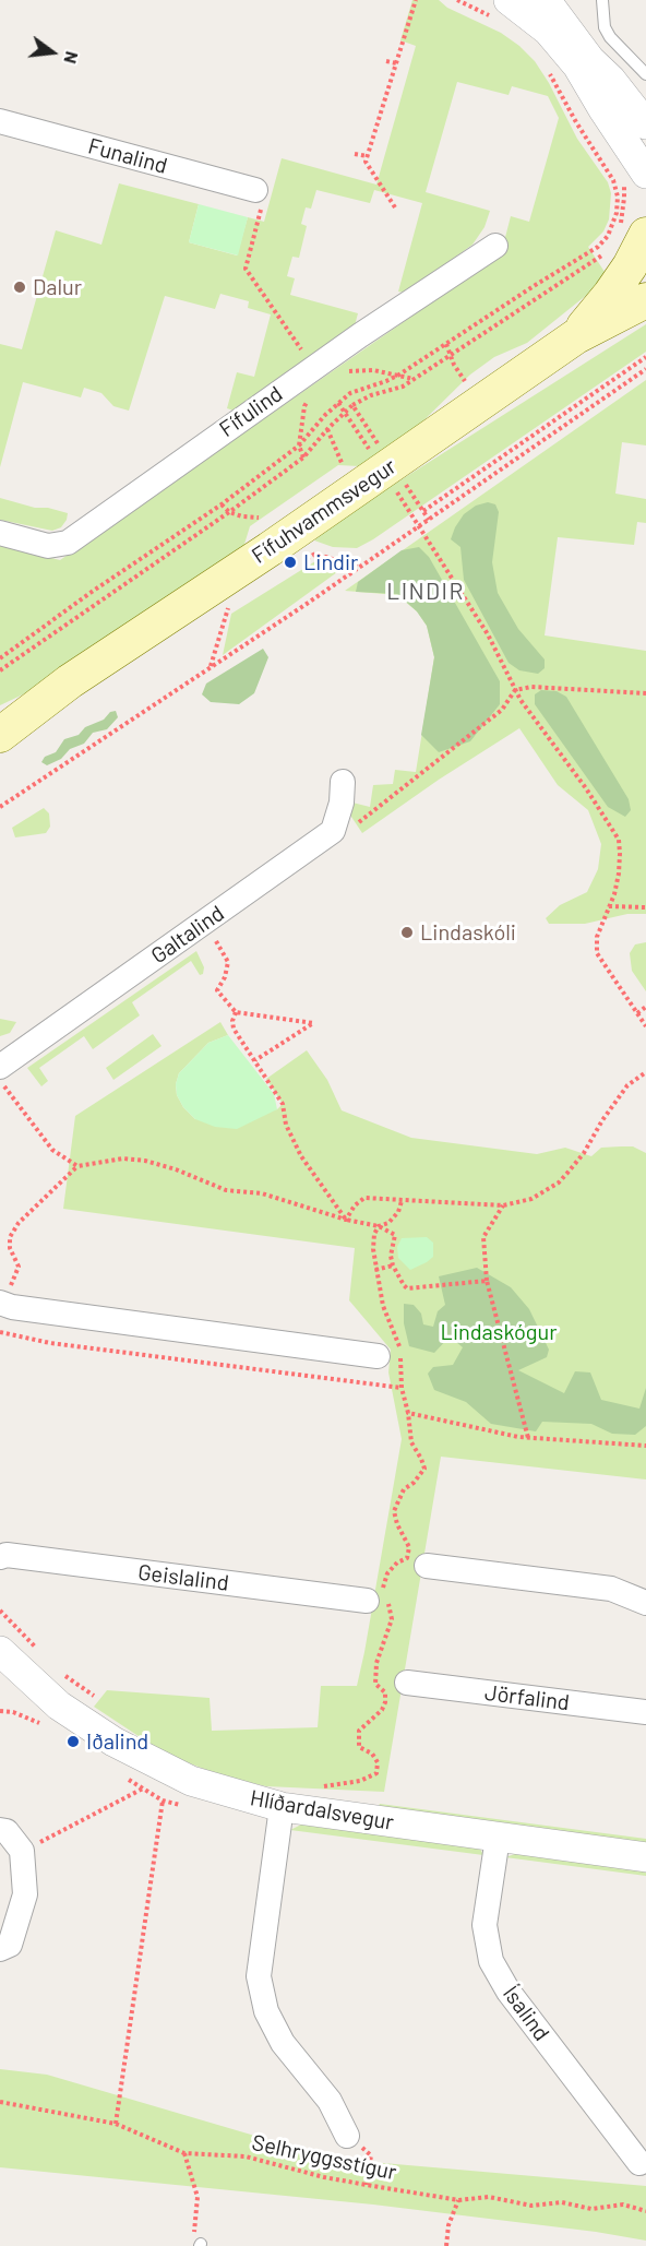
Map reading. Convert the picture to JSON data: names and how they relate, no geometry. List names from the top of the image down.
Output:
{
  "streets": {
    "main road": ["Fífuhvammsvegur"],
    "street": [
      "Funalind",
      "Fífulind",
      "Galtalind",
      "Geislalind",
      "Jörfalind",
      "Hlíðardalsvegur",
      "Ísalind"
    ],
    "path": ["Selhryggsstígur"]
  },
  "crossings": [
    ["Hlíðardalsvegur", "Ísalind"]
  ],
  "districts": ["LINDIR"],
  "parks": ["Lindaskógur"],
  "places": [
    "Dalur",
    "Lindir",
    "Lindaskóli",
    "Iðalind"
  ],
  "north": "right"
}
